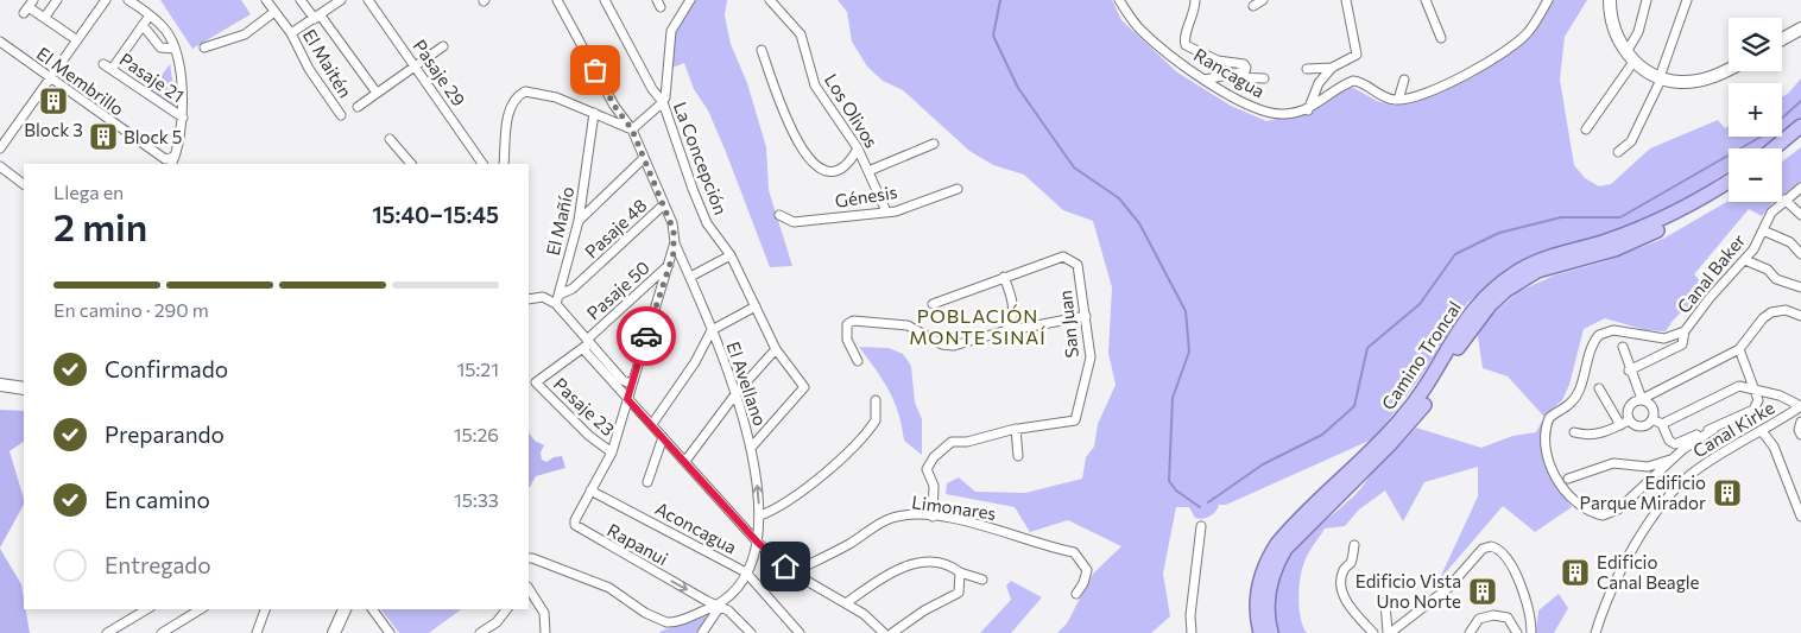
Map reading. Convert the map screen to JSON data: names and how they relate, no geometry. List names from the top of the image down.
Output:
{
  "streets": {
    "main road": ["Camino Troncal"],
    "street": [
      "El Maitén",
      "Pasaje 29",
      "Rancagua",
      "Pasaje 21",
      "El Membrillo",
      "Los Olivos",
      "La Concepción",
      "Génesis",
      "El Mañío",
      "Pasaje 48",
      "Canal Baker",
      "Pasaje 50",
      "San Juan",
      "El Avellano",
      "Pasaje 23",
      "Canal Kirke",
      "Limonares",
      "Aconcagua",
      "Rapanui"
    ]
  },
  "crossings": [
    ["Los Olivos", "Génesis"],
    ["La Concepción", "El Avellano"],
    ["El Mañío", "Pasaje 48"],
    ["Pasaje 48", "El Avellano"],
    ["Pasaje 50", "El Avellano"],
    ["Pasaje 50", "Pasaje 23"],
    ["El Avellano", "Pasaje 23"],
    ["El Avellano", "Aconcagua"],
    ["El Avellano", "Rapanui"],
    ["Pasaje 23", "Rapanui"],
    ["Aconcagua", "Rapanui"]
  ],
  "one_way": ["Rapanui"],
  "districts": ["POBLACIÓN MONTE SINAÍ"],
  "places": {
    "building": [
      "Block 3",
      "Block 5",
      "Edificio Parque Mirador",
      "Edificio Canal Beagle",
      "Edificio Vista Uno Norte"
    ]
  },
  "page": {
    "map_buttons": ["+", "−"],
    "heading": ["2 min", "Llega en", "15:40–15:45"],
    "bar": "En camino · 290 m",
    "list": [
      ["Confirmado", "15:21"],
      ["Preparando", "15:26"],
      ["En camino", "15:33"],
      "Entregado"
    ]
  }
}
